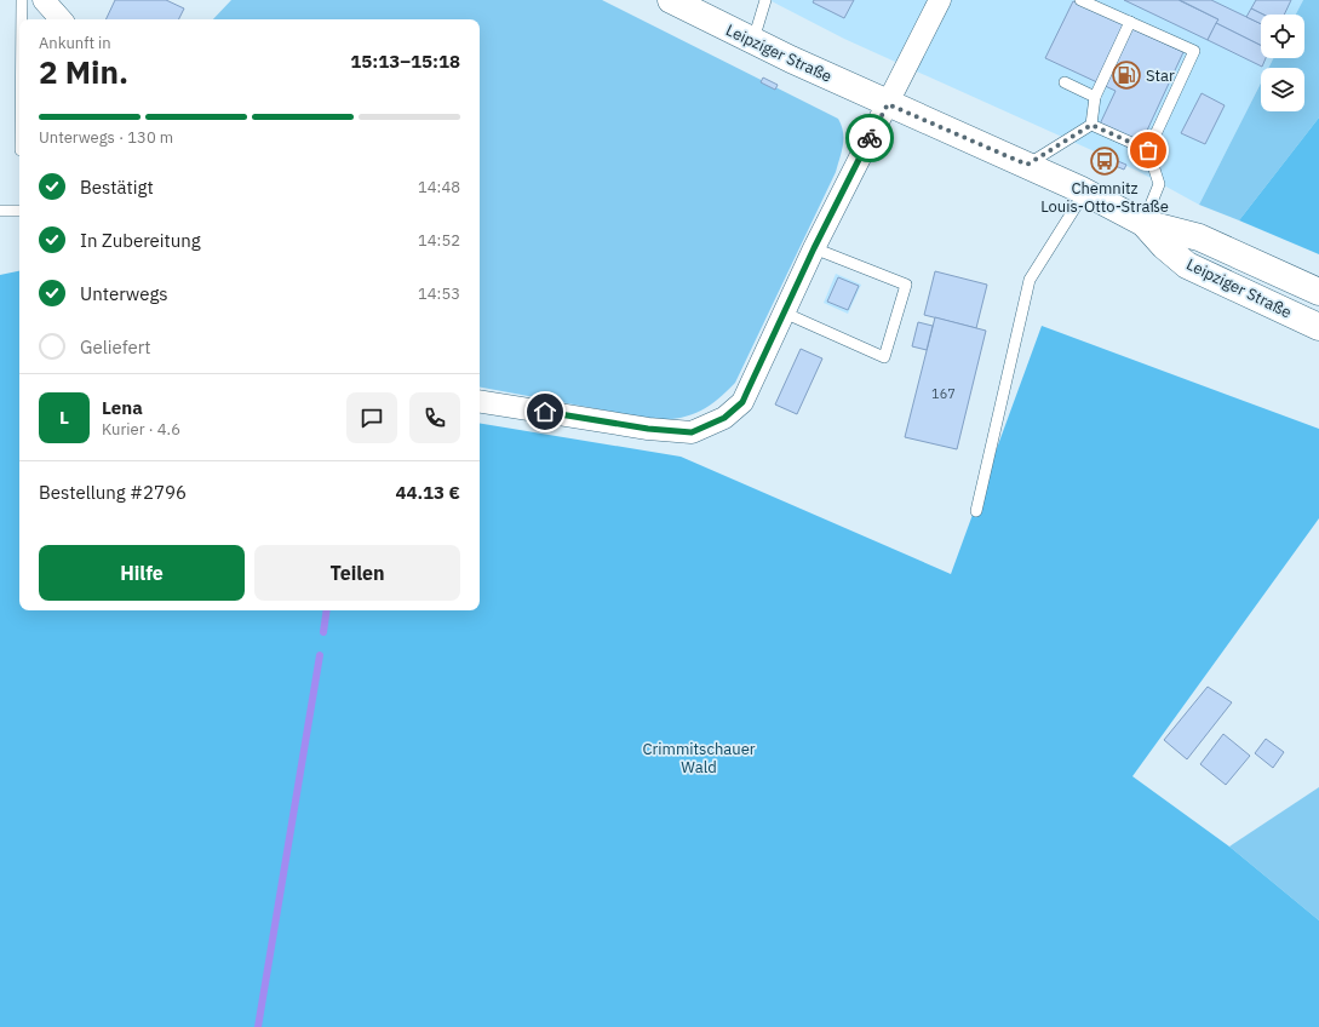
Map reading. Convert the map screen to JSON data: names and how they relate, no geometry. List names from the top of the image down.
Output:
{
  "streets": {
    "main road": ["Leipziger Straße"]
  },
  "parks": ["Crimmitschauer Wald"],
  "places": {
    "fuel station": ["Star"],
    "bus stop": ["Chemnitz Louis-Otto-Straße"]
  },
  "house_numbers": ["167"],
  "page": {
    "heading": ["2 Min.", "Ankunft in", "15:13–15:18"],
    "panel": [
      "Lena",
      "Kurier · 4.6",
      "Bestellung #2796",
      "44.13 €"
    ],
    "bar": "Unterwegs · 130 m",
    "list": [
      ["Bestätigt", "14:48"],
      ["In Zubereitung", "14:52"],
      ["Unterwegs", "14:53"],
      "Geliefert"
    ],
    "round": "L",
    "buttons": ["Hilfe", "Teilen"]
  }
}
